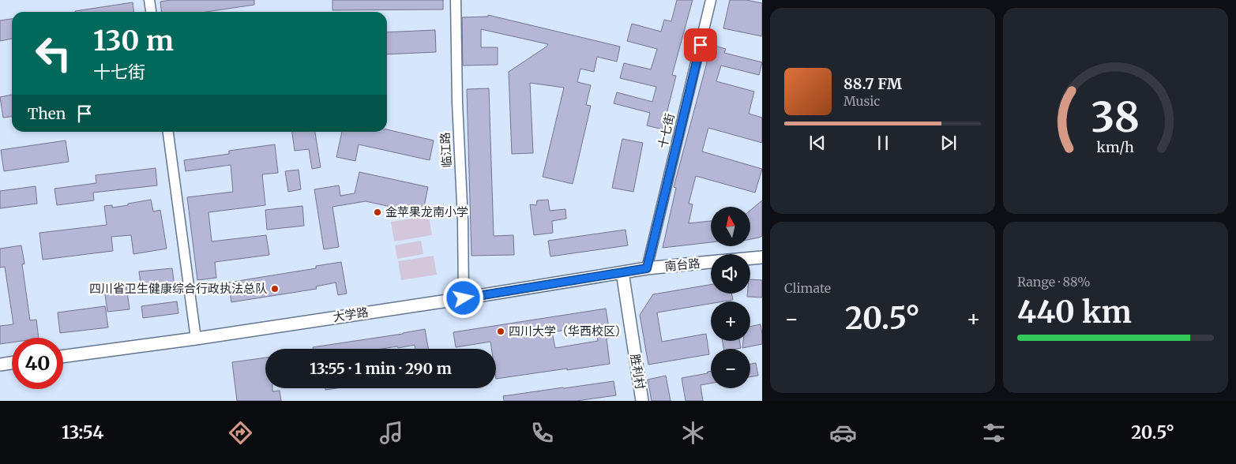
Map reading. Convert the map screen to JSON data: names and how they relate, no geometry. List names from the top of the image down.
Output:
{
  "streets": {
    "street": [
      "十七街",
      "临江路",
      "南台路",
      "大学路",
      "胜利村"
    ]
  },
  "crossings": [
    ["十七街", "南台路"],
    ["十七街", "大学路"],
    ["临江路", "大学路"],
    ["南台路", "大学路"],
    ["大学路", "胜利村"]
  ],
  "places": ["金苹果龙南小学", "四川省卫生健康综合行政执法总队", "四川大学（华西校区）"],
  "north": "top",
  "page": {
    "turn": ["130 m", "十七街"],
    "song": ["88.7 FM", "Music"],
    "then": "Then",
    "map_buttons": ["+", "−"],
    "tile": [
      "Climate",
      ["Range · 88%", "440 km"]
    ],
    "heat": ["−", "20.5°", "+"],
    "limit": "40",
    "trip": "13:55 · 1 min · 290 m",
    "tabs": ["13:54", "20.5°"],
    "gauge": ["38", "km/h"]
  }
}
